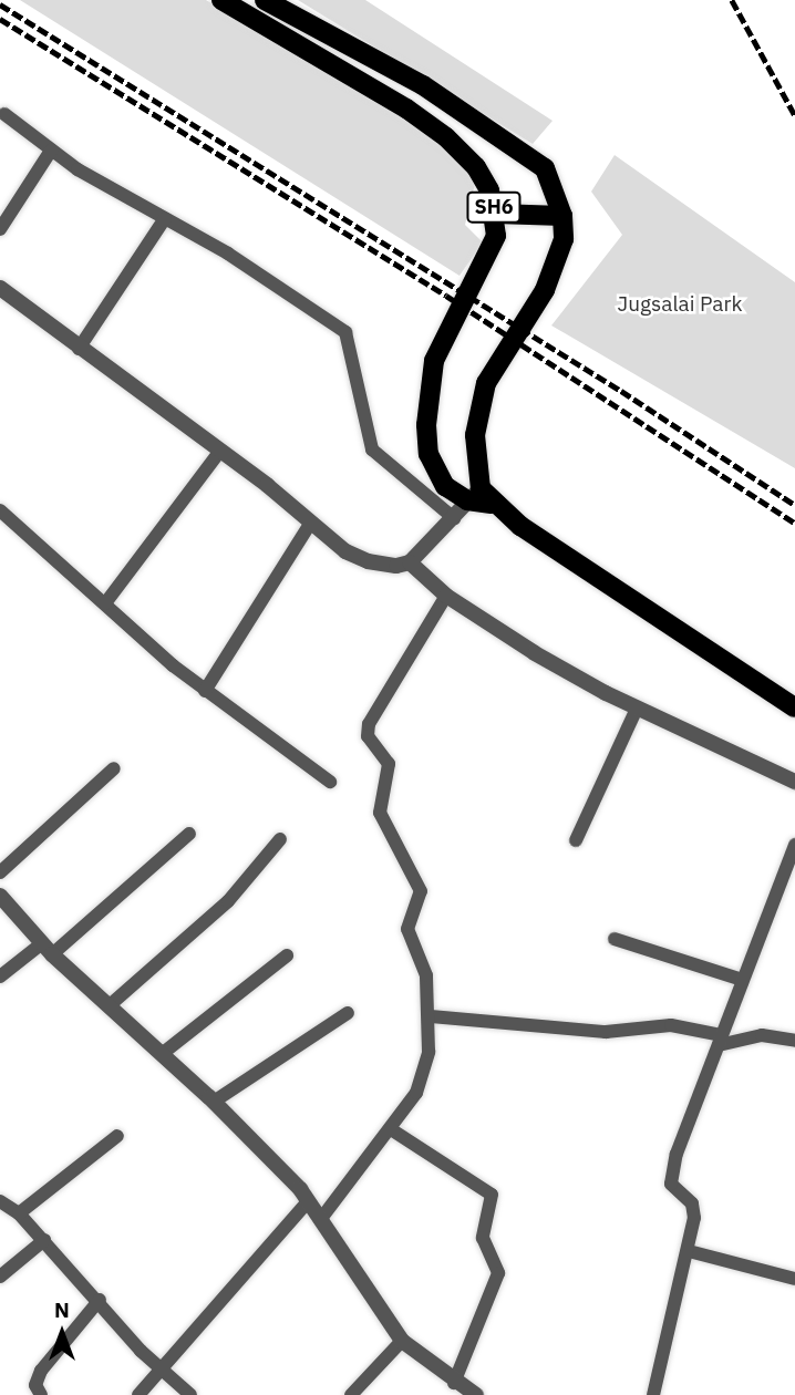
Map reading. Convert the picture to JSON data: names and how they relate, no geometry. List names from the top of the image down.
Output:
{
  "streets": {
    "main road": ["SH6"]
  },
  "parks": ["Jugsalai Park"],
  "north": "top"
}
